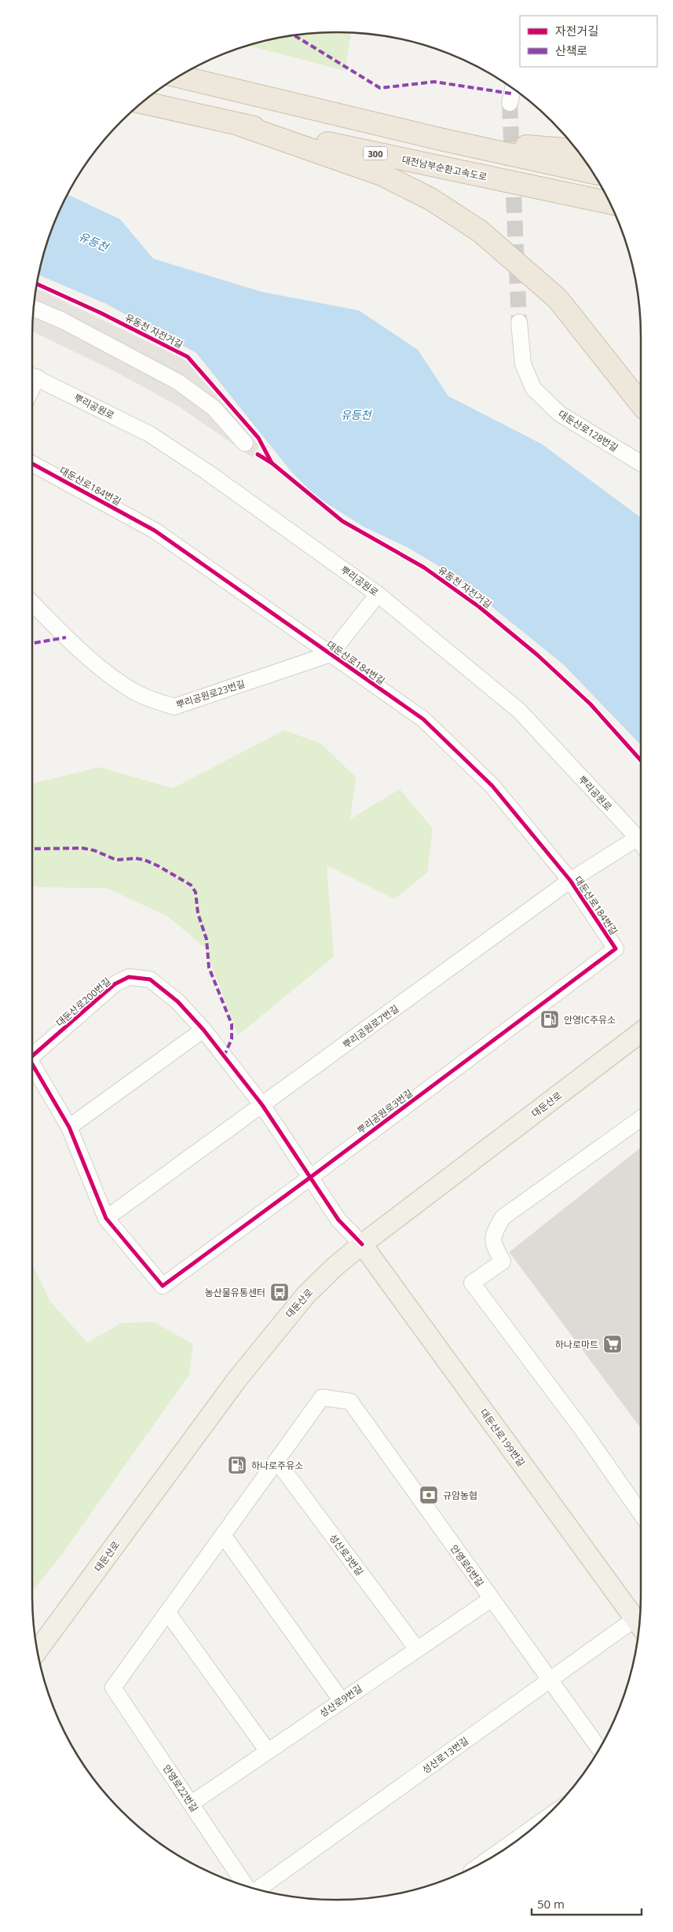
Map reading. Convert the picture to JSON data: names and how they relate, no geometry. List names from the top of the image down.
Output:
{
  "streets": {
    "highway": ["300", "대전남부순환고속도로"],
    "main road": ["대둔산로", "대둔산로199번길"],
    "street": [
      "뿌리공원로",
      "대둔산로128번길",
      "대둔산로184번길",
      "뿌리공원로23번길",
      "대둔산로200번길",
      "뿌리공원로7번길",
      "뿌리공원로3번길",
      "성산로3번길",
      "안영로6번길",
      "성산로9번길",
      "성산로13번길",
      "안영로22번길"
    ],
    "cycle path": ["유동천 자전거길"]
  },
  "crossings": [
    ["대둔산로184번길", "뿌리공원로23번길"],
    ["대둔산로184번길", "뿌리공원로7번길"],
    ["대둔산로184번길", "뿌리공원로3번길"],
    ["대둔산로200번길", "뿌리공원로7번길"],
    ["대둔산로200번길", "대둔산로"],
    ["대둔산로200번길", "뿌리공원로3번길"],
    ["대둔산로200번길", "대둔산로199번길"],
    ["대둔산로", "대둔산로199번길"],
    ["성산로3번길", "안영로6번길"],
    ["성산로3번길", "성산로9번길"],
    ["안영로6번길", "성산로9번길"],
    ["안영로6번길", "성산로13번길"],
    ["성산로9번길", "안영로22번길"]
  ],
  "water": ["유등천"],
  "places": {
    "fuel station": ["안영IC주유소", "하나로주유소"],
    "bus stop": ["농산물유통센터"],
    "supermarket": ["하나로마트"],
    "bank": ["규암농협"]
  },
  "legend": ["자전거길", "산책로"],
  "scale_bar": "50 m"
}
